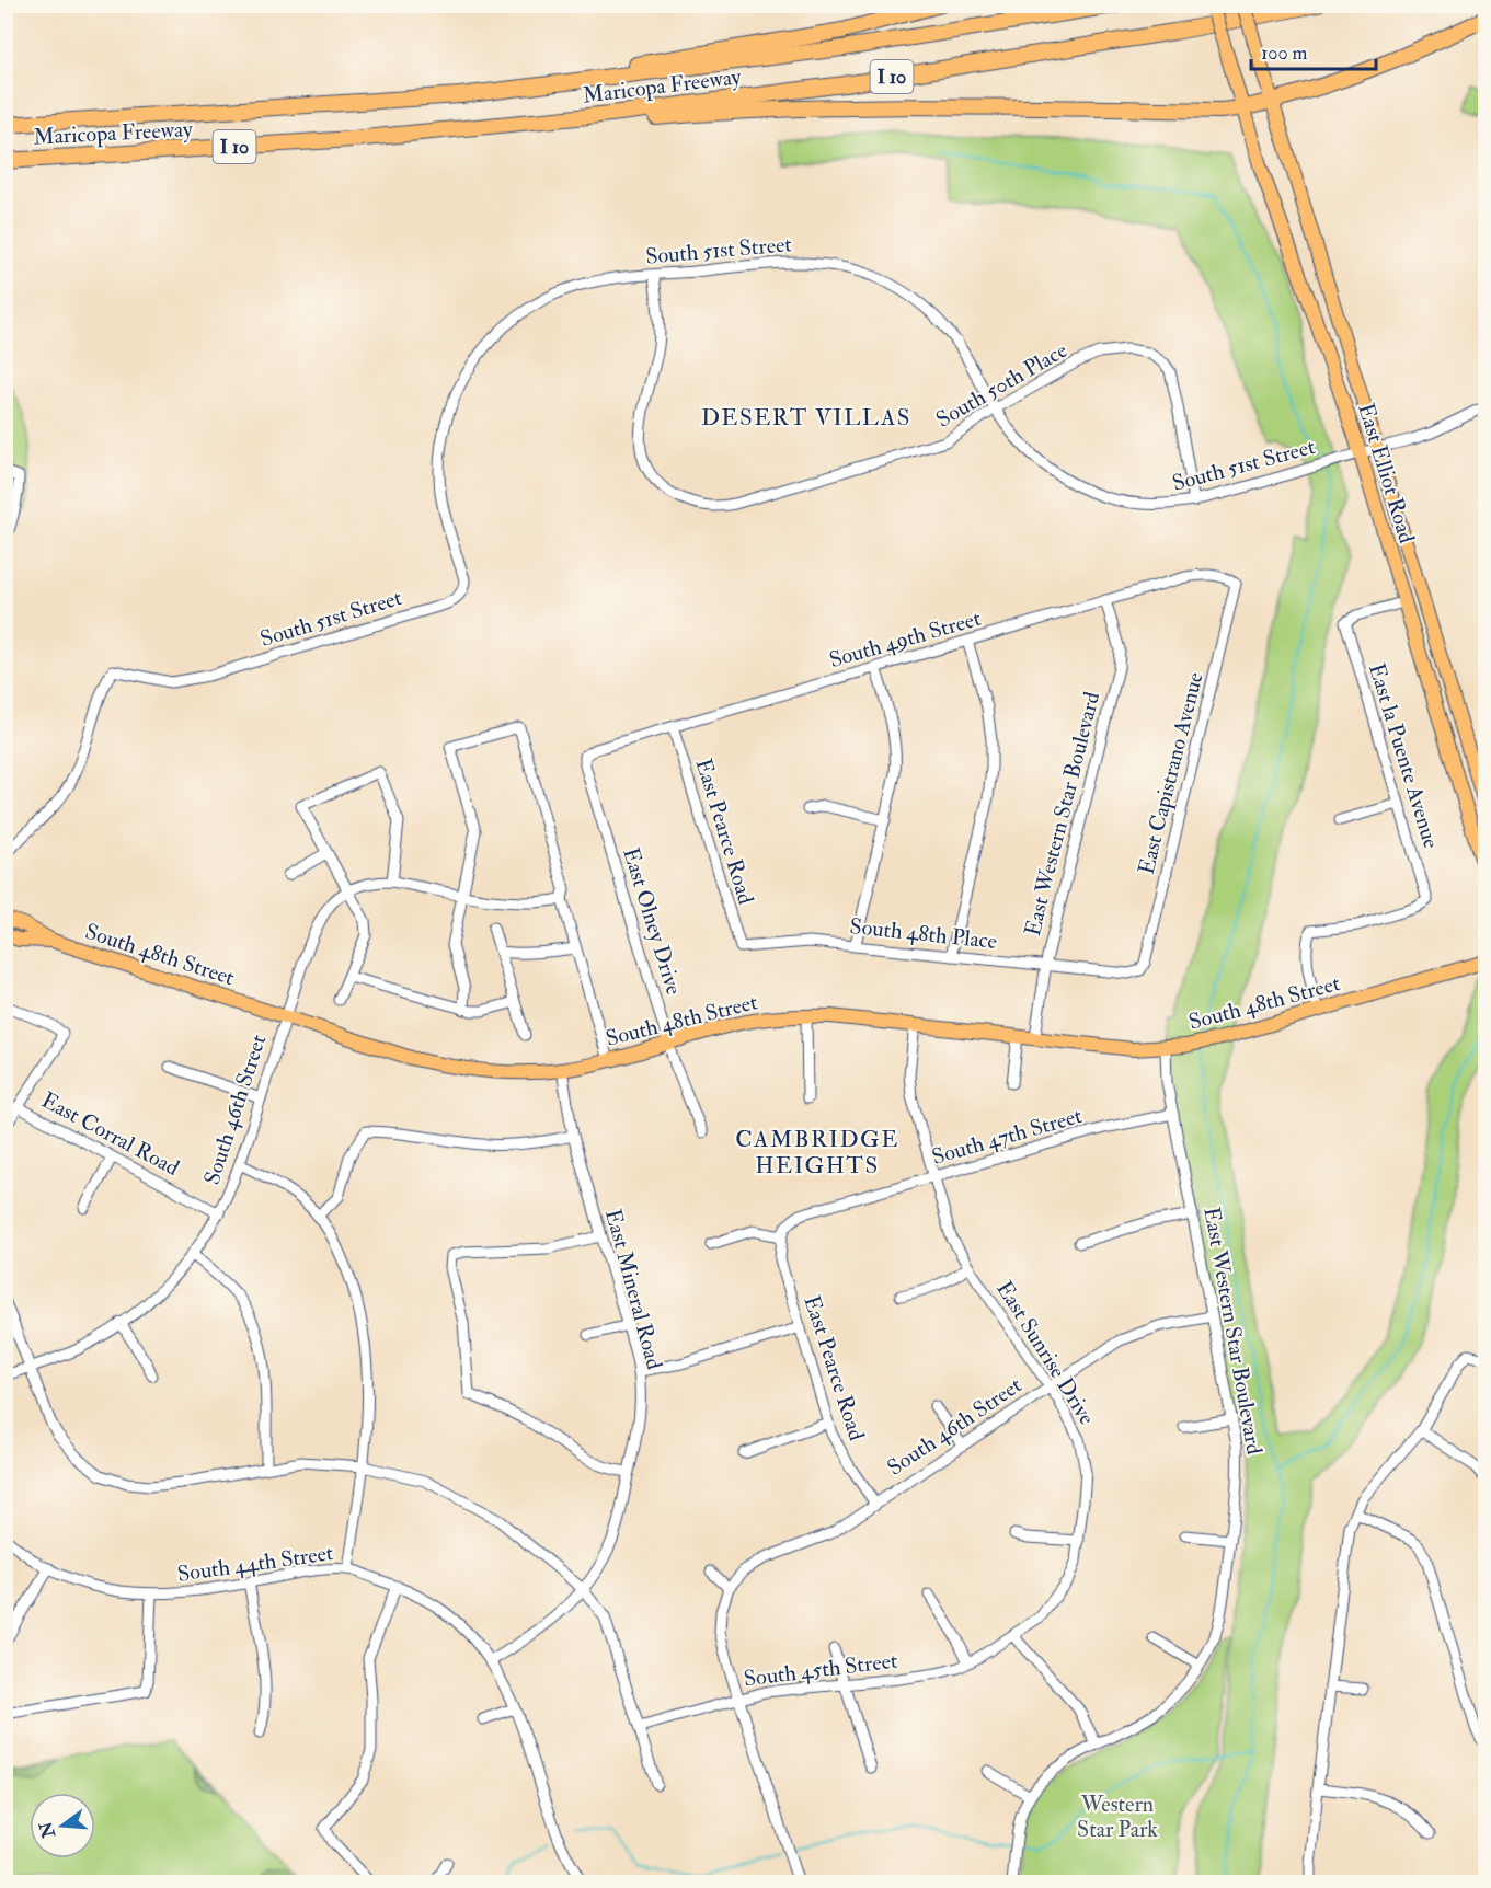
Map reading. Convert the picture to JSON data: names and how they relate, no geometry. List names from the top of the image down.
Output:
{
  "streets": {
    "highway": ["I 10", "Maricopa Freeway"],
    "main road": ["East Elliot Road", "South 48th Street"],
    "street": [
      "South 51st Street",
      "South 50th Place",
      "South 49th Street",
      "East la Puente Avenue",
      "East Capistrano Avenue",
      "East Western Star Boulevard",
      "East Pearce Road",
      "East Olney Drive",
      "South 48th Place",
      "South 46th Street",
      "East Corral Road",
      "South 47th Street",
      "East Mineral Road",
      "East Sunrise Drive",
      "South 44th Street",
      "South 45th Street"
    ]
  },
  "crossings": [
    ["South 51st Street", "South 50th Place"],
    ["South 51st Street", "East Elliot Road"],
    ["East Elliot Road", "East la Puente Avenue"],
    ["South 49th Street", "East Capistrano Avenue"],
    ["South 49th Street", "East Western Star Boulevard"],
    ["South 49th Street", "East Pearce Road"],
    ["South 49th Street", "East Olney Drive"],
    ["East la Puente Avenue", "South 48th Street"],
    ["East Capistrano Avenue", "South 48th Place"],
    ["East Western Star Boulevard", "South 48th Place"],
    ["East Western Star Boulevard", "South 48th Street"],
    ["East Western Star Boulevard", "South 46th Street"],
    ["East Western Star Boulevard", "South 47th Street"],
    ["East Pearce Road", "South 48th Place"],
    ["East Pearce Road", "South 46th Street"],
    ["East Pearce Road", "South 47th Street"],
    ["East Olney Drive", "South 48th Street"],
    ["South 48th Street", "South 46th Street"],
    ["South 48th Street", "East Mineral Road"],
    ["South 48th Street", "East Sunrise Drive"],
    ["South 46th Street", "East Corral Road"],
    ["South 46th Street", "East Sunrise Drive"],
    ["South 47th Street", "East Sunrise Drive"],
    ["East Mineral Road", "South 44th Street"],
    ["East Sunrise Drive", "South 45th Street"]
  ],
  "districts": ["DESERT VILLAS", "CAMBRIDGE HEIGHTS"],
  "parks": ["Western Star Park"],
  "scale_bar": "100 m",
  "north": "left"
}
